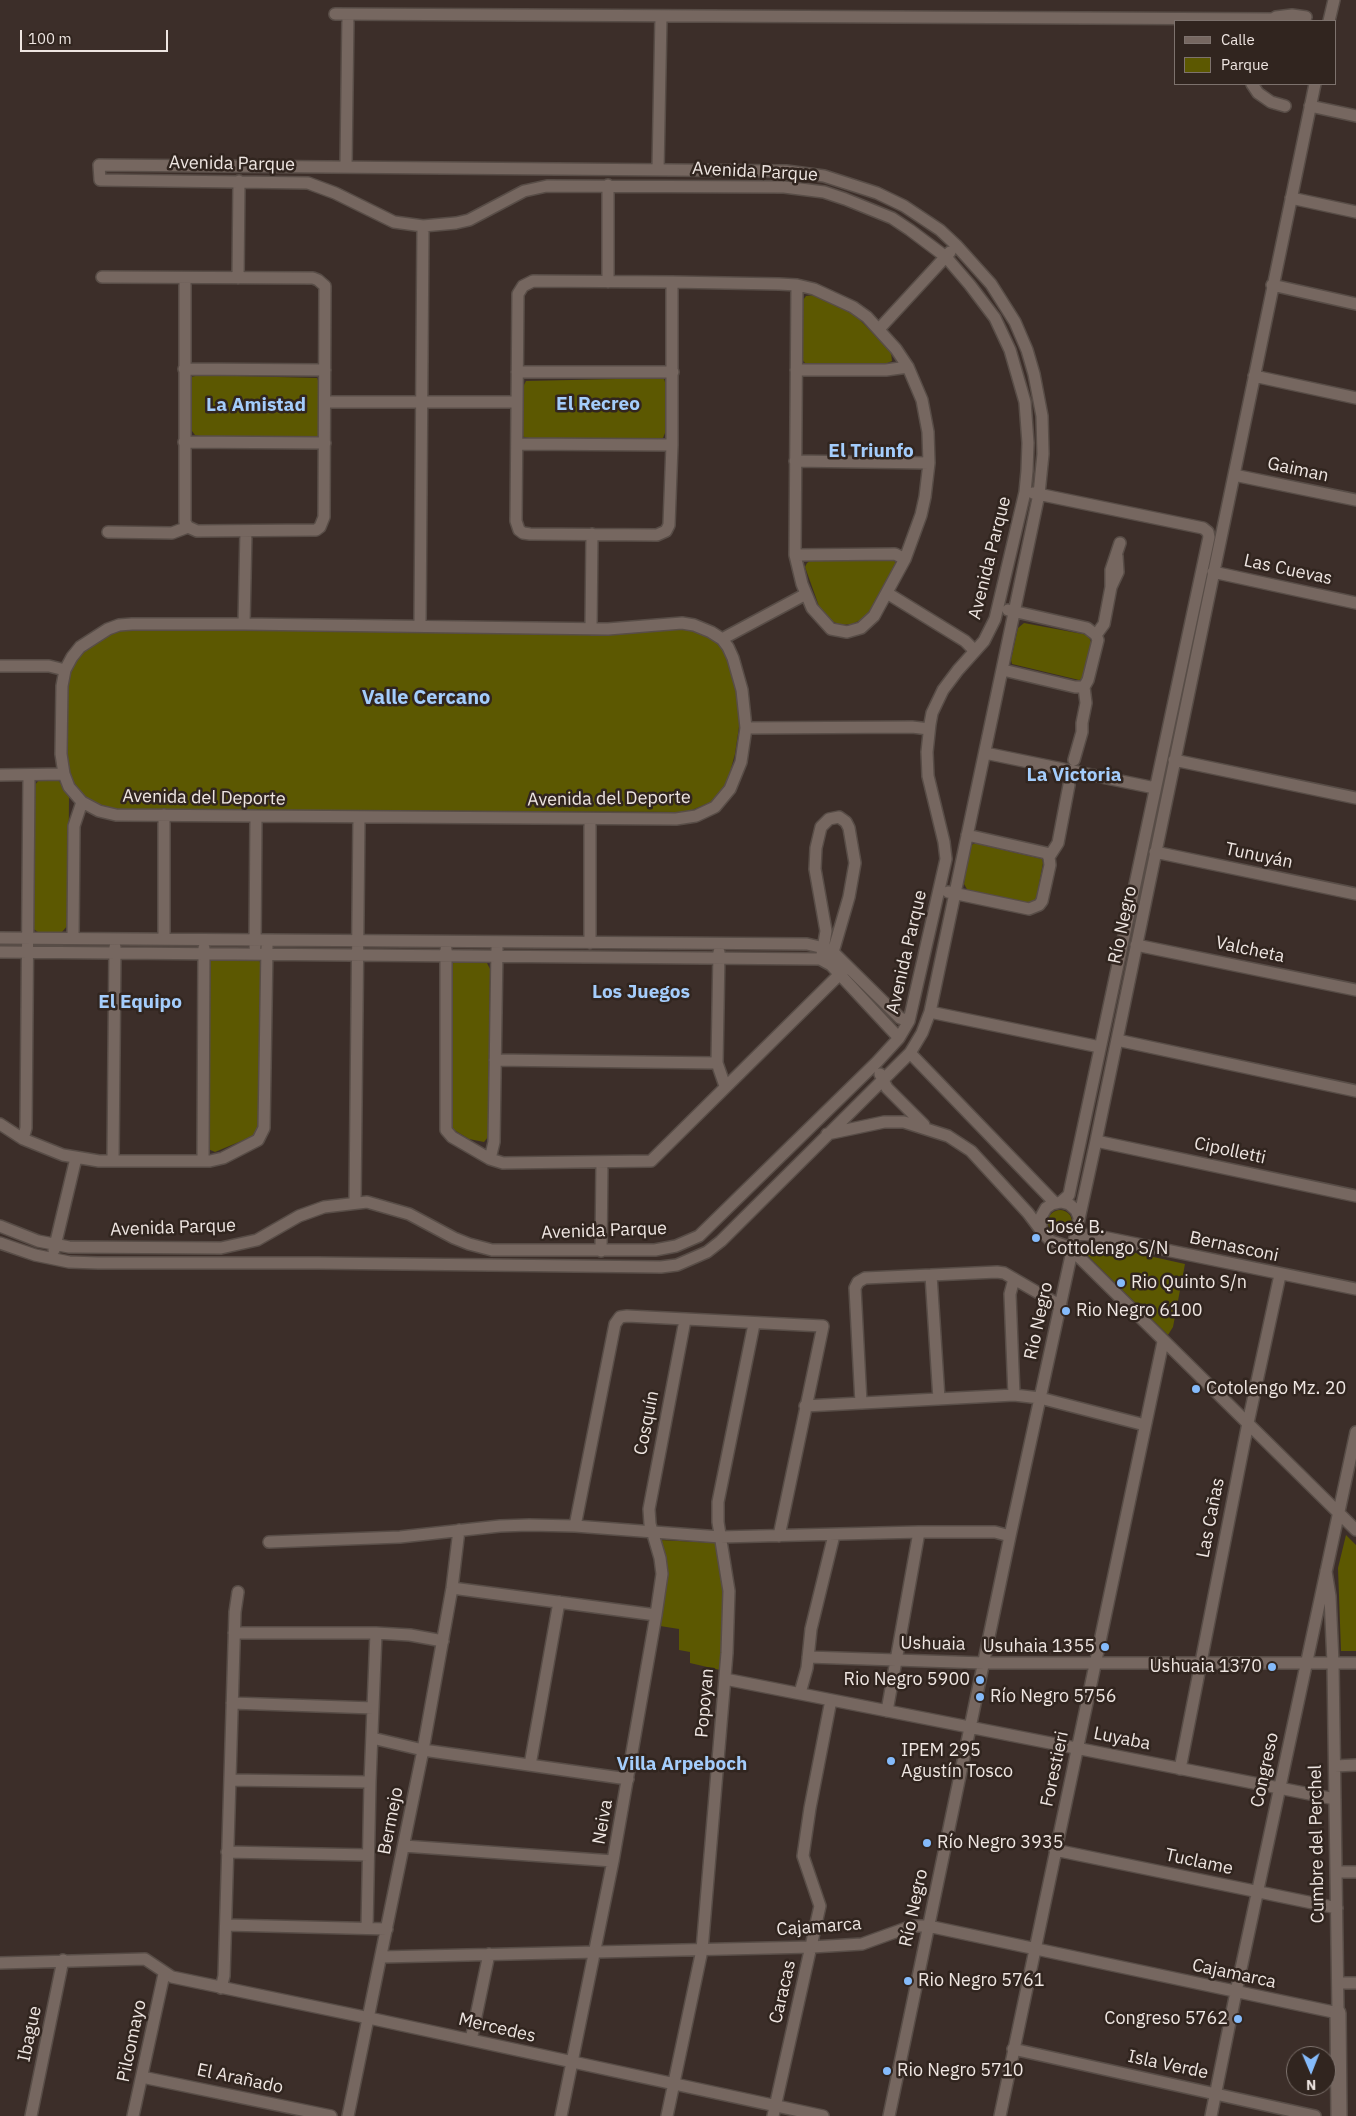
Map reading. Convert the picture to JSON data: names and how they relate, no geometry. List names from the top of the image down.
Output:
{
  "streets": {
    "main road": ["Cumbre del Perchel"],
    "street": [
      "Avenida Parque",
      "Gaiman",
      "Las Cuevas",
      "Avenida del Deporte",
      "Tunuyán",
      "Río Negro",
      "Valcheta",
      "Cipolletti",
      "Bernasconi",
      "Cosquín",
      "Las Cañas",
      "Ushuaia",
      "Popoyan",
      "Luyaba",
      "Forestieri",
      "Congreso",
      "Bermejo",
      "Neiva",
      "Tuclame",
      "Cajamarca",
      "Caracas",
      "Mercedes",
      "Ibague",
      "Pilcomayo",
      "Isla Verde",
      "El Arañado"
    ]
  },
  "crossings": [
    ["Avenida Parque", "Río Negro"],
    ["Gaiman", "Río Negro"],
    ["Las Cuevas", "Río Negro"],
    ["Tunuyán", "Río Negro"],
    ["Río Negro", "Valcheta"],
    ["Río Negro", "Cipolletti"],
    ["Río Negro", "Bernasconi"],
    ["Río Negro", "Ushuaia"],
    ["Río Negro", "Luyaba"],
    ["Río Negro", "Cajamarca"],
    ["Bernasconi", "Las Cañas"],
    ["Cosquín", "Neiva"],
    ["Las Cañas", "Ushuaia"],
    ["Las Cañas", "Luyaba"],
    ["Ushuaia", "Forestieri"],
    ["Ushuaia", "Congreso"],
    ["Ushuaia", "Cumbre del Perchel"],
    ["Popoyan", "Luyaba"],
    ["Popoyan", "Cajamarca"],
    ["Popoyan", "Mercedes"],
    ["Luyaba", "Forestieri"],
    ["Luyaba", "Congreso"],
    ["Luyaba", "Cumbre del Perchel"],
    ["Luyaba", "Caracas"],
    ["Forestieri", "Tuclame"],
    ["Forestieri", "Cajamarca"],
    ["Forestieri", "Isla Verde"],
    ["Congreso", "Cumbre del Perchel"],
    ["Congreso", "Tuclame"],
    ["Congreso", "Cajamarca"],
    ["Congreso", "Isla Verde"],
    ["Bermejo", "Cajamarca"],
    ["Bermejo", "Mercedes"],
    ["Neiva", "Cajamarca"],
    ["Neiva", "Mercedes"],
    ["Cumbre del Perchel", "Tuclame"],
    ["Cumbre del Perchel", "Cajamarca"],
    ["Cajamarca", "Caracas"],
    ["Caracas", "Mercedes"],
    ["Mercedes", "Pilcomayo"],
    ["Pilcomayo", "El Arañado"]
  ],
  "districts": [
    "El Recreo",
    "La Amistad",
    "El Triunfo",
    "Valle Cercano",
    "La Victoria",
    "Los Juegos",
    "El Equipo",
    "Villa Arpeboch"
  ],
  "places": [
    "José B. Cottolengo S/N",
    "Rio Quinto S/n",
    "Rio Negro 6100",
    "Cotolengo Mz. 20",
    "Usuhaia 1355",
    "Ushuaia 1370",
    "Rio Negro 5900",
    "Río Negro 5756",
    "IPEM 295 Agustín Tosco",
    "Río Negro 3935",
    "Rio Negro 5761",
    "Congreso 5762",
    "Rio Negro 5710"
  ],
  "legend": ["Calle", "Parque"],
  "scale_bar": "100 m",
  "north": "bottom"
}
